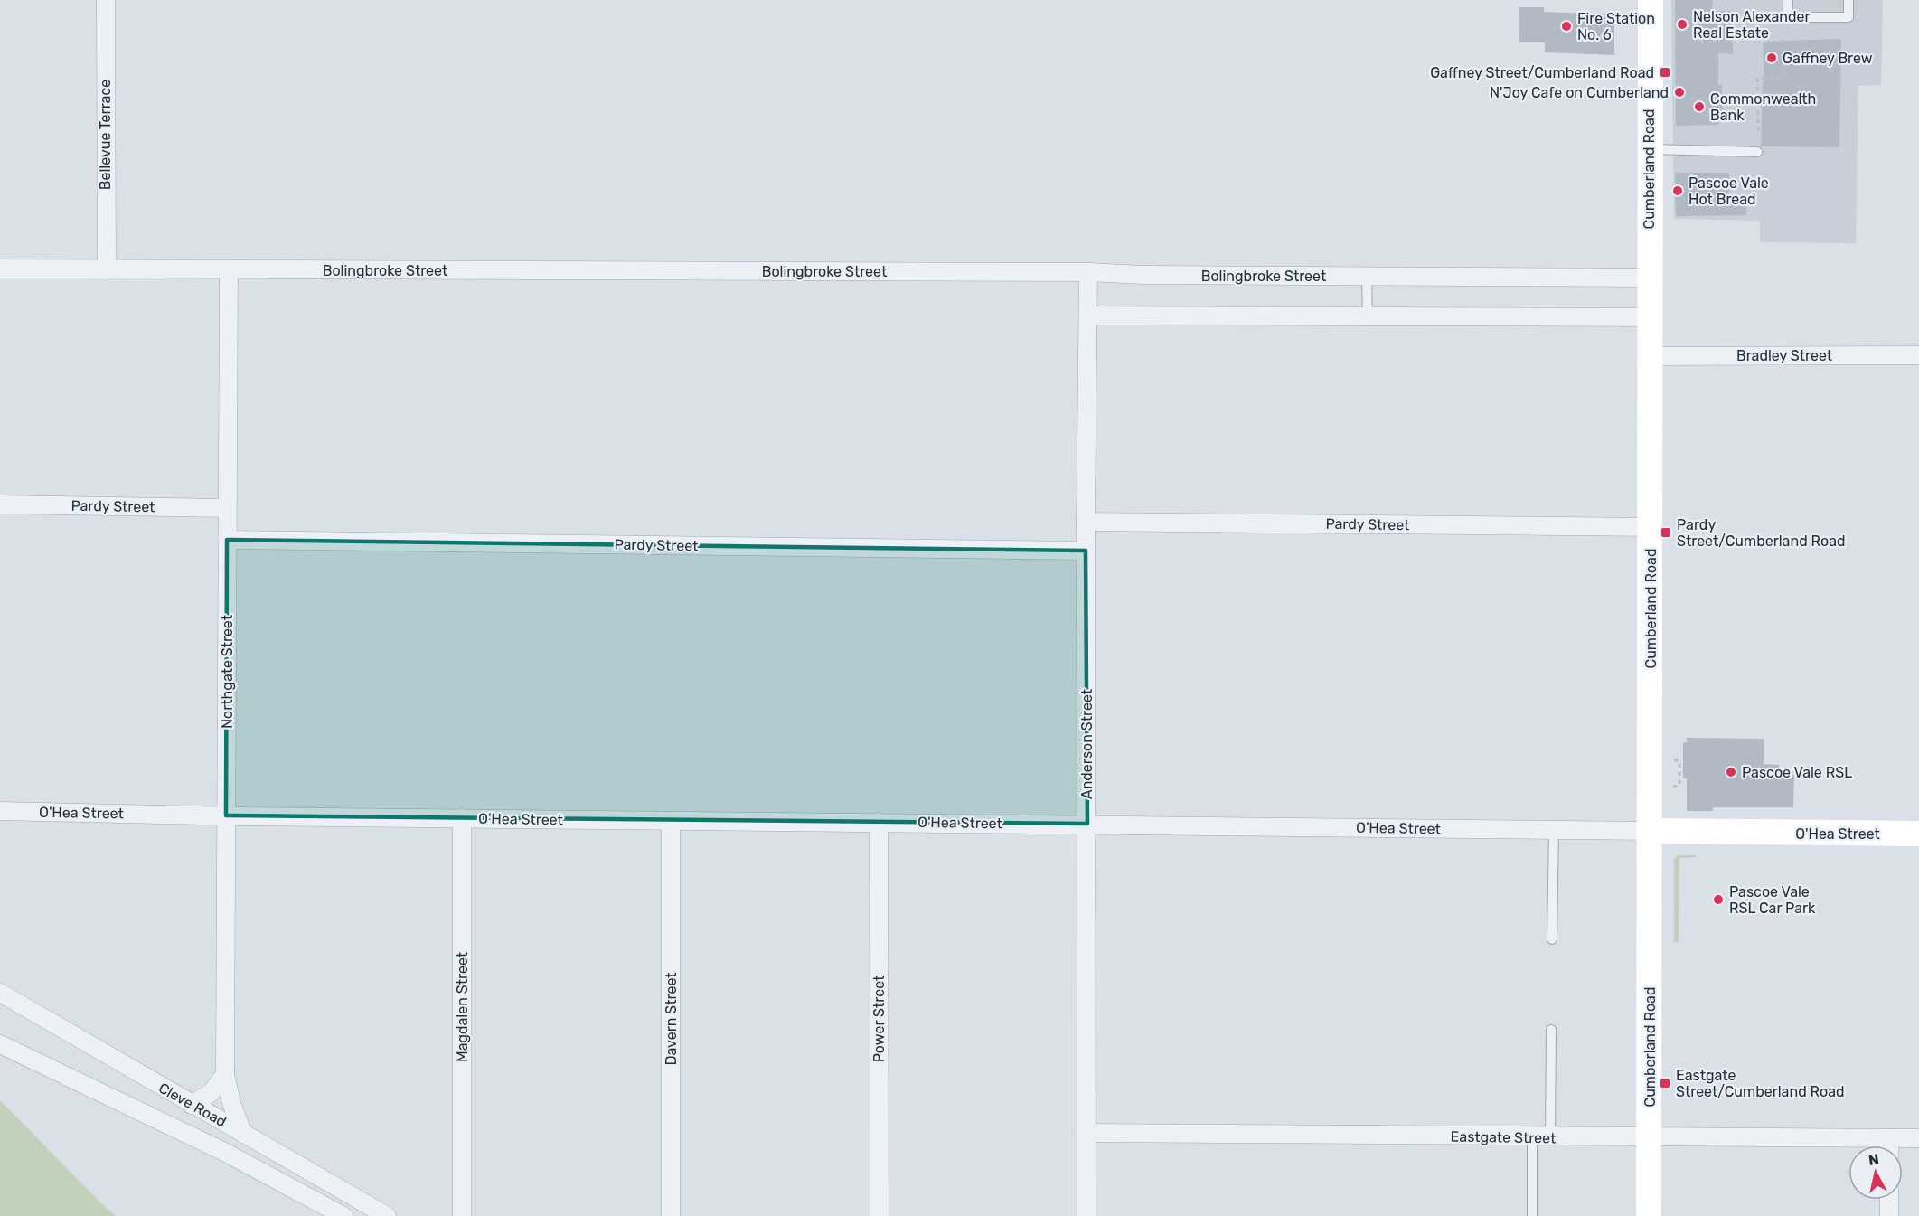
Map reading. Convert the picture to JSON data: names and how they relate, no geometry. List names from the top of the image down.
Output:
{
  "streets": {
    "main road": ["Cumberland Road", "O'Hea Street"],
    "street": [
      "Bellevue Terrace",
      "Bolingbroke Street",
      "Bradley Street",
      "Pardy Street",
      "Northgate Street",
      "Anderson Street",
      "Magdalen Street",
      "Davern Street",
      "Power Street",
      "Cleve Road",
      "Eastgate Street"
    ]
  },
  "crossings": [
    ["Bellevue Terrace", "Bolingbroke Street"],
    ["Cumberland Road", "Bolingbroke Street"],
    ["Cumberland Road", "Bradley Street"],
    ["Cumberland Road", "Pardy Street"],
    ["Cumberland Road", "O'Hea Street"],
    ["Cumberland Road", "Eastgate Street"],
    ["Bolingbroke Street", "Northgate Street"],
    ["Bolingbroke Street", "Anderson Street"],
    ["Pardy Street", "Northgate Street"],
    ["Pardy Street", "Anderson Street"],
    ["Northgate Street", "O'Hea Street"],
    ["Northgate Street", "Cleve Road"],
    ["Anderson Street", "O'Hea Street"],
    ["Anderson Street", "Eastgate Street"],
    ["O'Hea Street", "Magdalen Street"],
    ["O'Hea Street", "Davern Street"],
    ["O'Hea Street", "Power Street"]
  ],
  "places": {
    "other": [
      "Nelson Alexander Real Estate",
      "Fire Station No. 6",
      "Gaffney Brew",
      "N'Joy Cafe on Cumberland",
      "Commonwealth Bank",
      "Pascoe Vale Hot Bread",
      "Pascoe Vale RSL",
      "Pascoe Vale RSL Car Park"
    ],
    "transit": ["Gaffney Street/Cumberland Road", "Pardy Street/Cumberland Road", "Eastgate Street/Cumberland Road"]
  },
  "north": "top"
}
